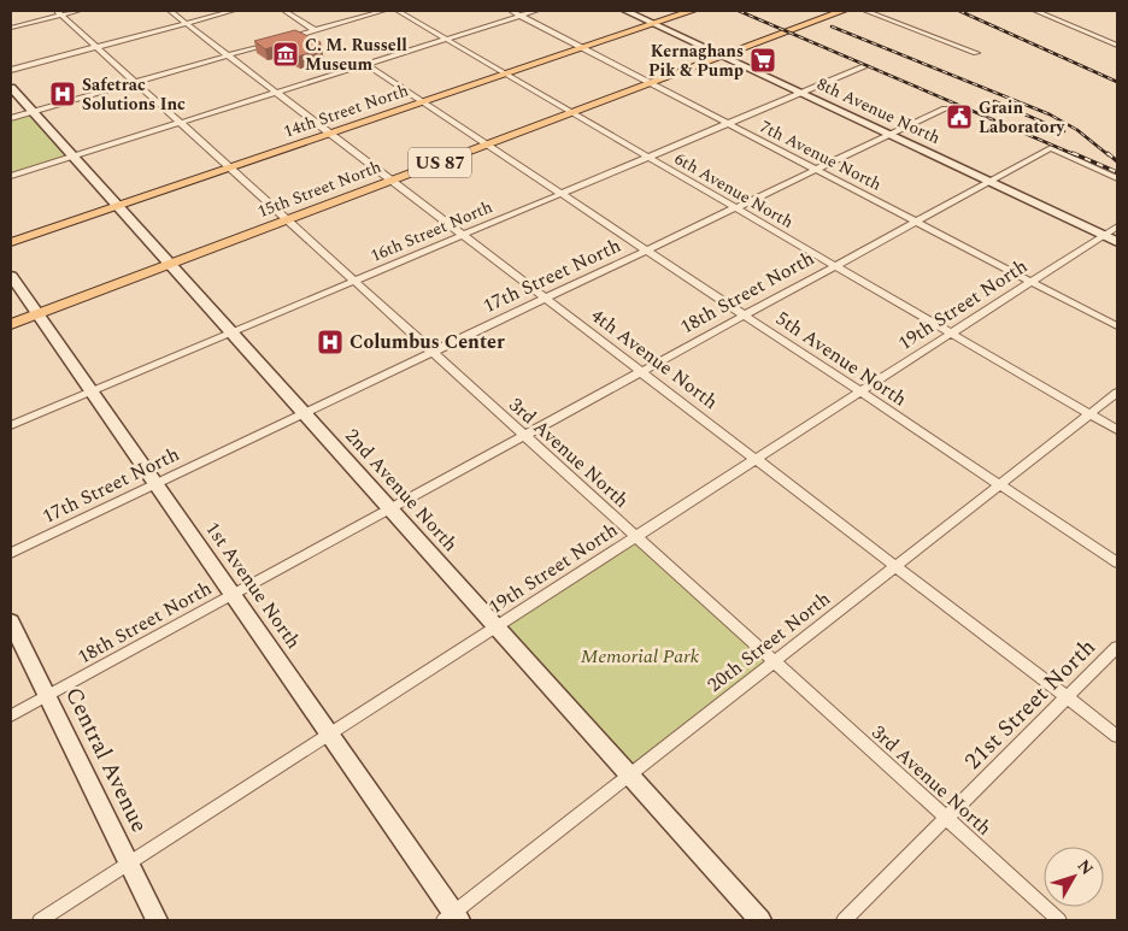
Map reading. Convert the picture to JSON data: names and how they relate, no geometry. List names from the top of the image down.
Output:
{
  "streets": {
    "main road": [
      "14th Street North",
      "8th Avenue North",
      "US 87",
      "15th Street North",
      "2nd Avenue North",
      "1st Avenue North",
      "Central Avenue"
    ],
    "street": [
      "7th Avenue North",
      "6th Avenue North",
      "16th Street North",
      "17th Street North",
      "18th Street North",
      "19th Street North",
      "4th Avenue North",
      "5th Avenue North",
      "3rd Avenue North",
      "20th Street North",
      "21st Street North"
    ]
  },
  "crossings": [
    ["14th Street North", "8th Avenue North"],
    ["14th Street North", "7th Avenue North"],
    ["14th Street North", "6th Avenue North"],
    ["14th Street North", "4th Avenue North"],
    ["14th Street North", "5th Avenue North"],
    ["14th Street North", "3rd Avenue North"],
    ["14th Street North", "2nd Avenue North"],
    ["8th Avenue North", "15th Street North"],
    ["8th Avenue North", "16th Street North"],
    ["8th Avenue North", "17th Street North"],
    ["8th Avenue North", "18th Street North"],
    ["8th Avenue North", "19th Street North"],
    ["7th Avenue North", "15th Street North"],
    ["7th Avenue North", "16th Street North"],
    ["7th Avenue North", "17th Street North"],
    ["7th Avenue North", "18th Street North"],
    ["7th Avenue North", "19th Street North"],
    ["15th Street North", "6th Avenue North"],
    ["15th Street North", "4th Avenue North"],
    ["15th Street North", "5th Avenue North"],
    ["15th Street North", "3rd Avenue North"],
    ["15th Street North", "2nd Avenue North"],
    ["15th Street North", "1st Avenue North"],
    ["6th Avenue North", "16th Street North"],
    ["6th Avenue North", "17th Street North"],
    ["6th Avenue North", "18th Street North"],
    ["6th Avenue North", "19th Street North"],
    ["6th Avenue North", "20th Street North"],
    ["16th Street North", "4th Avenue North"],
    ["16th Street North", "5th Avenue North"],
    ["16th Street North", "3rd Avenue North"],
    ["16th Street North", "2nd Avenue North"],
    ["16th Street North", "1st Avenue North"],
    ["17th Street North", "4th Avenue North"],
    ["17th Street North", "5th Avenue North"],
    ["17th Street North", "3rd Avenue North"],
    ["17th Street North", "2nd Avenue North"],
    ["17th Street North", "1st Avenue North"],
    ["18th Street North", "4th Avenue North"],
    ["18th Street North", "5th Avenue North"],
    ["18th Street North", "3rd Avenue North"],
    ["18th Street North", "2nd Avenue North"],
    ["18th Street North", "1st Avenue North"],
    ["18th Street North", "Central Avenue"],
    ["19th Street North", "4th Avenue North"],
    ["19th Street North", "5th Avenue North"],
    ["19th Street North", "3rd Avenue North"],
    ["19th Street North", "2nd Avenue North"],
    ["19th Street North", "1st Avenue North"],
    ["19th Street North", "Central Avenue"],
    ["4th Avenue North", "20th Street North"],
    ["4th Avenue North", "21st Street North"],
    ["5th Avenue North", "20th Street North"],
    ["3rd Avenue North", "20th Street North"],
    ["3rd Avenue North", "21st Street North"],
    ["2nd Avenue North", "20th Street North"],
    ["1st Avenue North", "20th Street North"]
  ],
  "parks": ["Memorial Park"],
  "places": {
    "museum": ["C. M. Russell Museum"],
    "supermarket": ["Kernaghans Pik & Pump"],
    "hospital": ["Safetrac Solutions Inc", "Columbus Center"],
    "public building": ["Grain Laboratory"]
  },
  "north": "top right"
}
